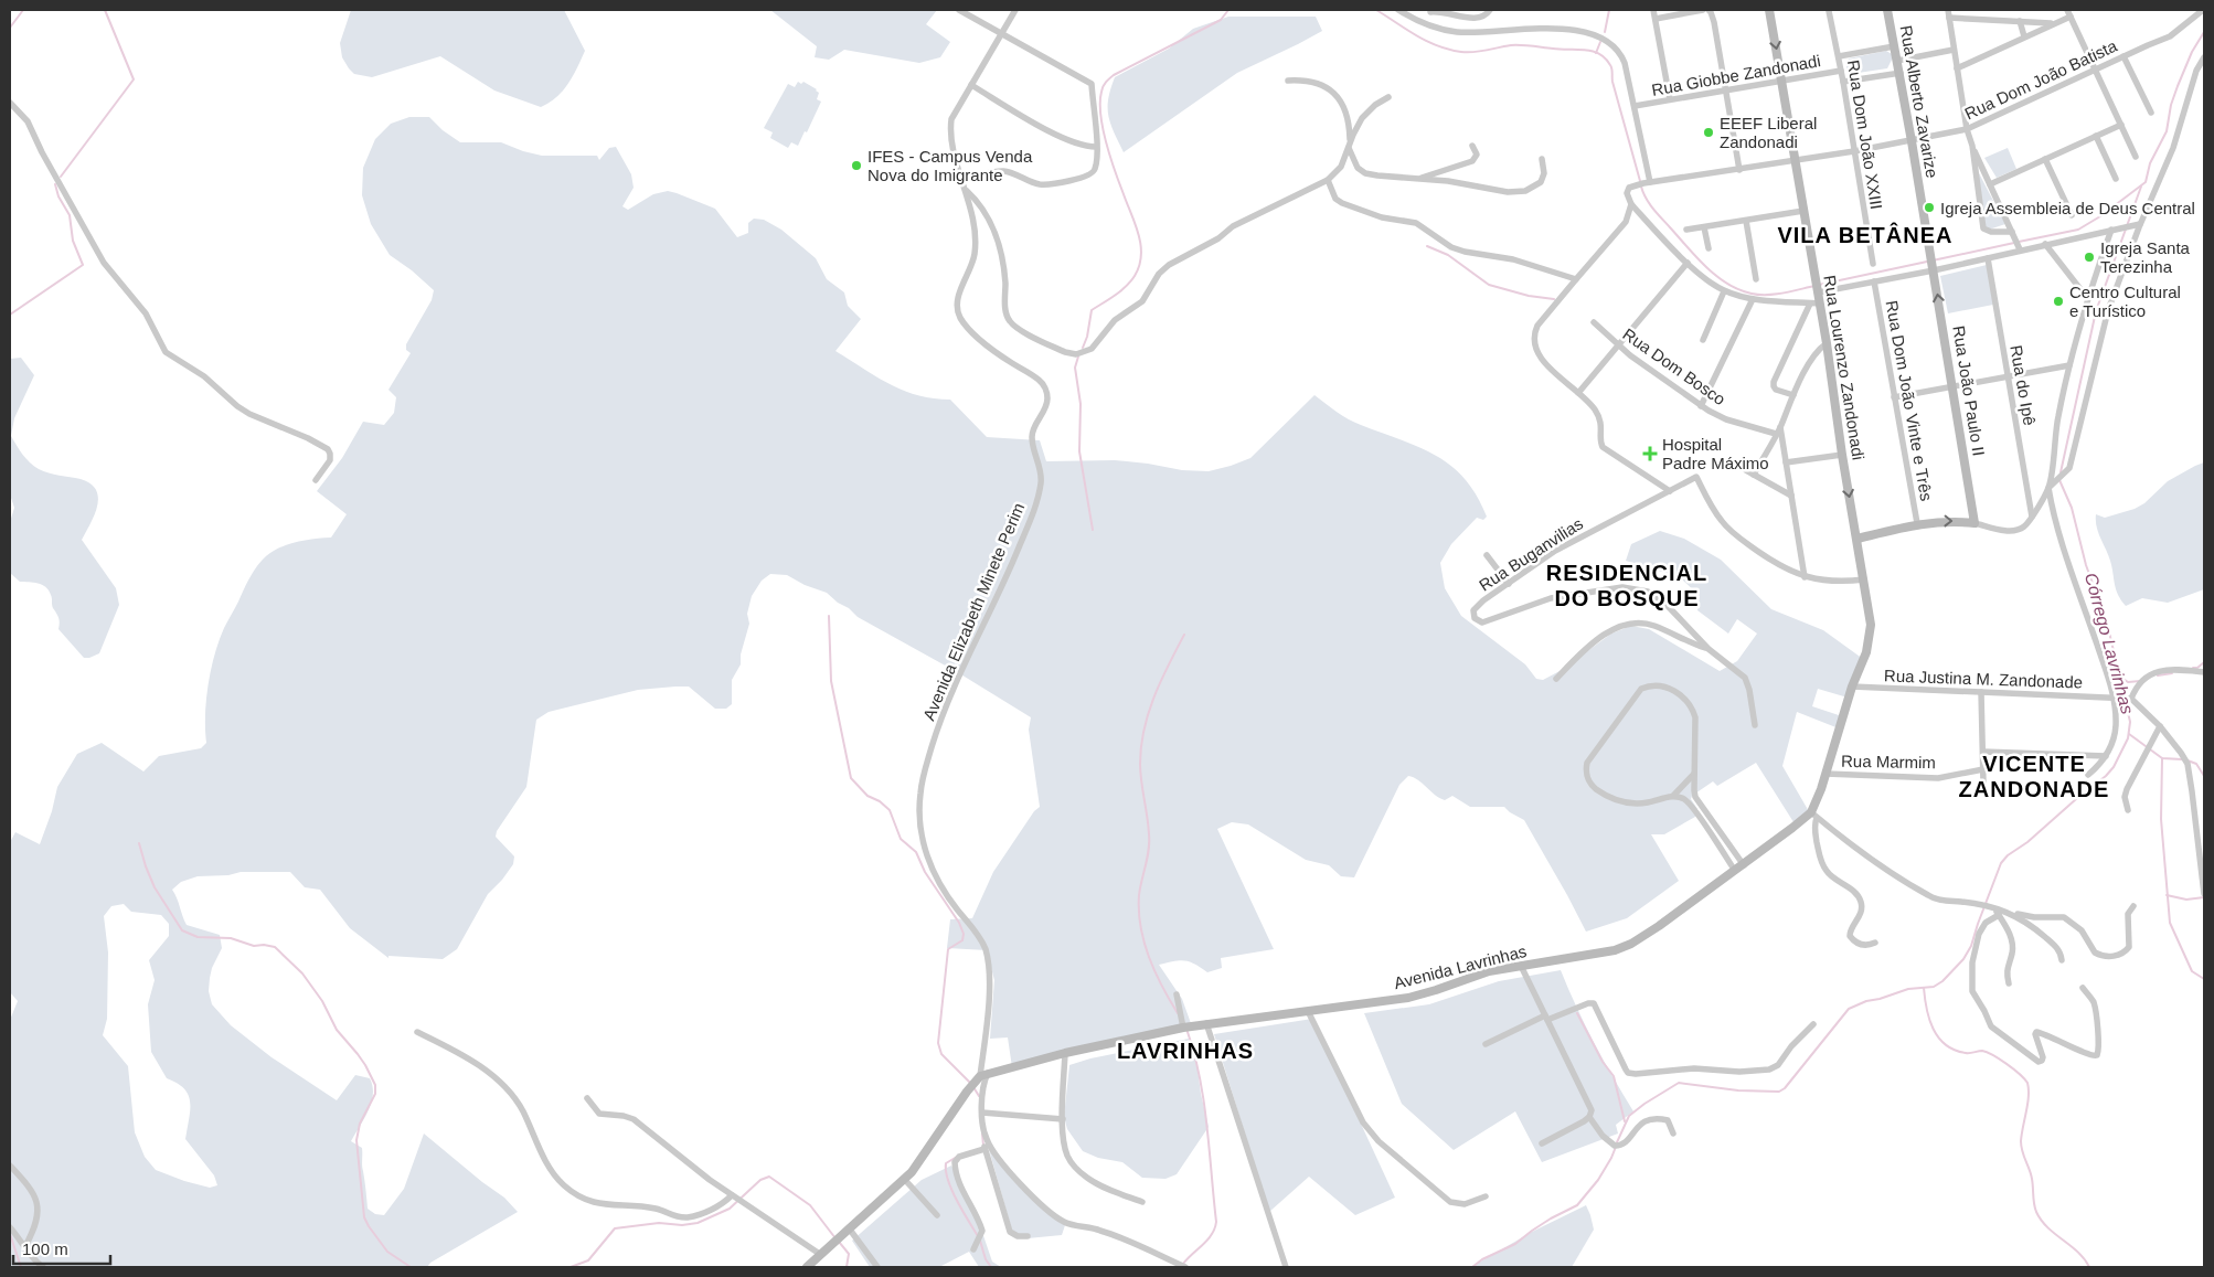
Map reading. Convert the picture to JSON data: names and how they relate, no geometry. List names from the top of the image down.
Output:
{
  "streets": {
    "street": [
      "Rua Giobbe Zandonadi",
      "Rua Dom João Batista",
      "Rua Alberto Zavarize",
      "Rua Dom João XXIII",
      "Rua Dom Bosco",
      "Rua Lourenzo Zandonadi",
      "Rua do Ipê",
      "Rua João Paulo II",
      "Rua Dom João Vinte e Três",
      "Rua Buganvilias",
      "Avenida Elizabeth Minete Perim",
      "Rua Justina M. Zandonade",
      "Rua Marmim",
      "Avenida Lavrinhas"
    ]
  },
  "crossings": [
    ["Rua Giobbe Zandonadi", "Rua Dom João XXIII"],
    ["Rua Giobbe Zandonadi", "Rua Lourenzo Zandonadi"],
    ["Rua Dom João Batista", "Rua Alberto Zavarize"],
    ["Rua Dom João Batista", "Rua Dom João XXIII"],
    ["Rua Dom João Batista", "Rua Lourenzo Zandonadi"],
    ["Rua Alberto Zavarize", "Rua João Paulo II"],
    ["Rua Lourenzo Zandonadi", "Rua Justina M. Zandonade"],
    ["Rua Lourenzo Zandonadi", "Rua Marmim"],
    ["Rua Lourenzo Zandonadi", "Avenida Lavrinhas"],
    ["Avenida Elizabeth Minete Perim", "Avenida Lavrinhas"]
  ],
  "one_way": ["Rua João Paulo II"],
  "districts": [
    "VILA BETÂNEA",
    "RESIDENCIAL DO BOSQUE",
    "VICENTE ZANDONADE",
    "LAVRINHAS"
  ],
  "water": ["Córrego Lavrinhas"],
  "places": {
    "other": [
      "EEEF Liberal Zandonadi",
      "IFES - Campus Venda Nova do Imigrante",
      "Igreja Assembleia de Deus Central",
      "Igreja Santa Terezinha",
      "Centro Cultural e Turístico"
    ],
    "health": ["Hospital Padre Máximo"]
  },
  "scale_bar": "100 m"
}
